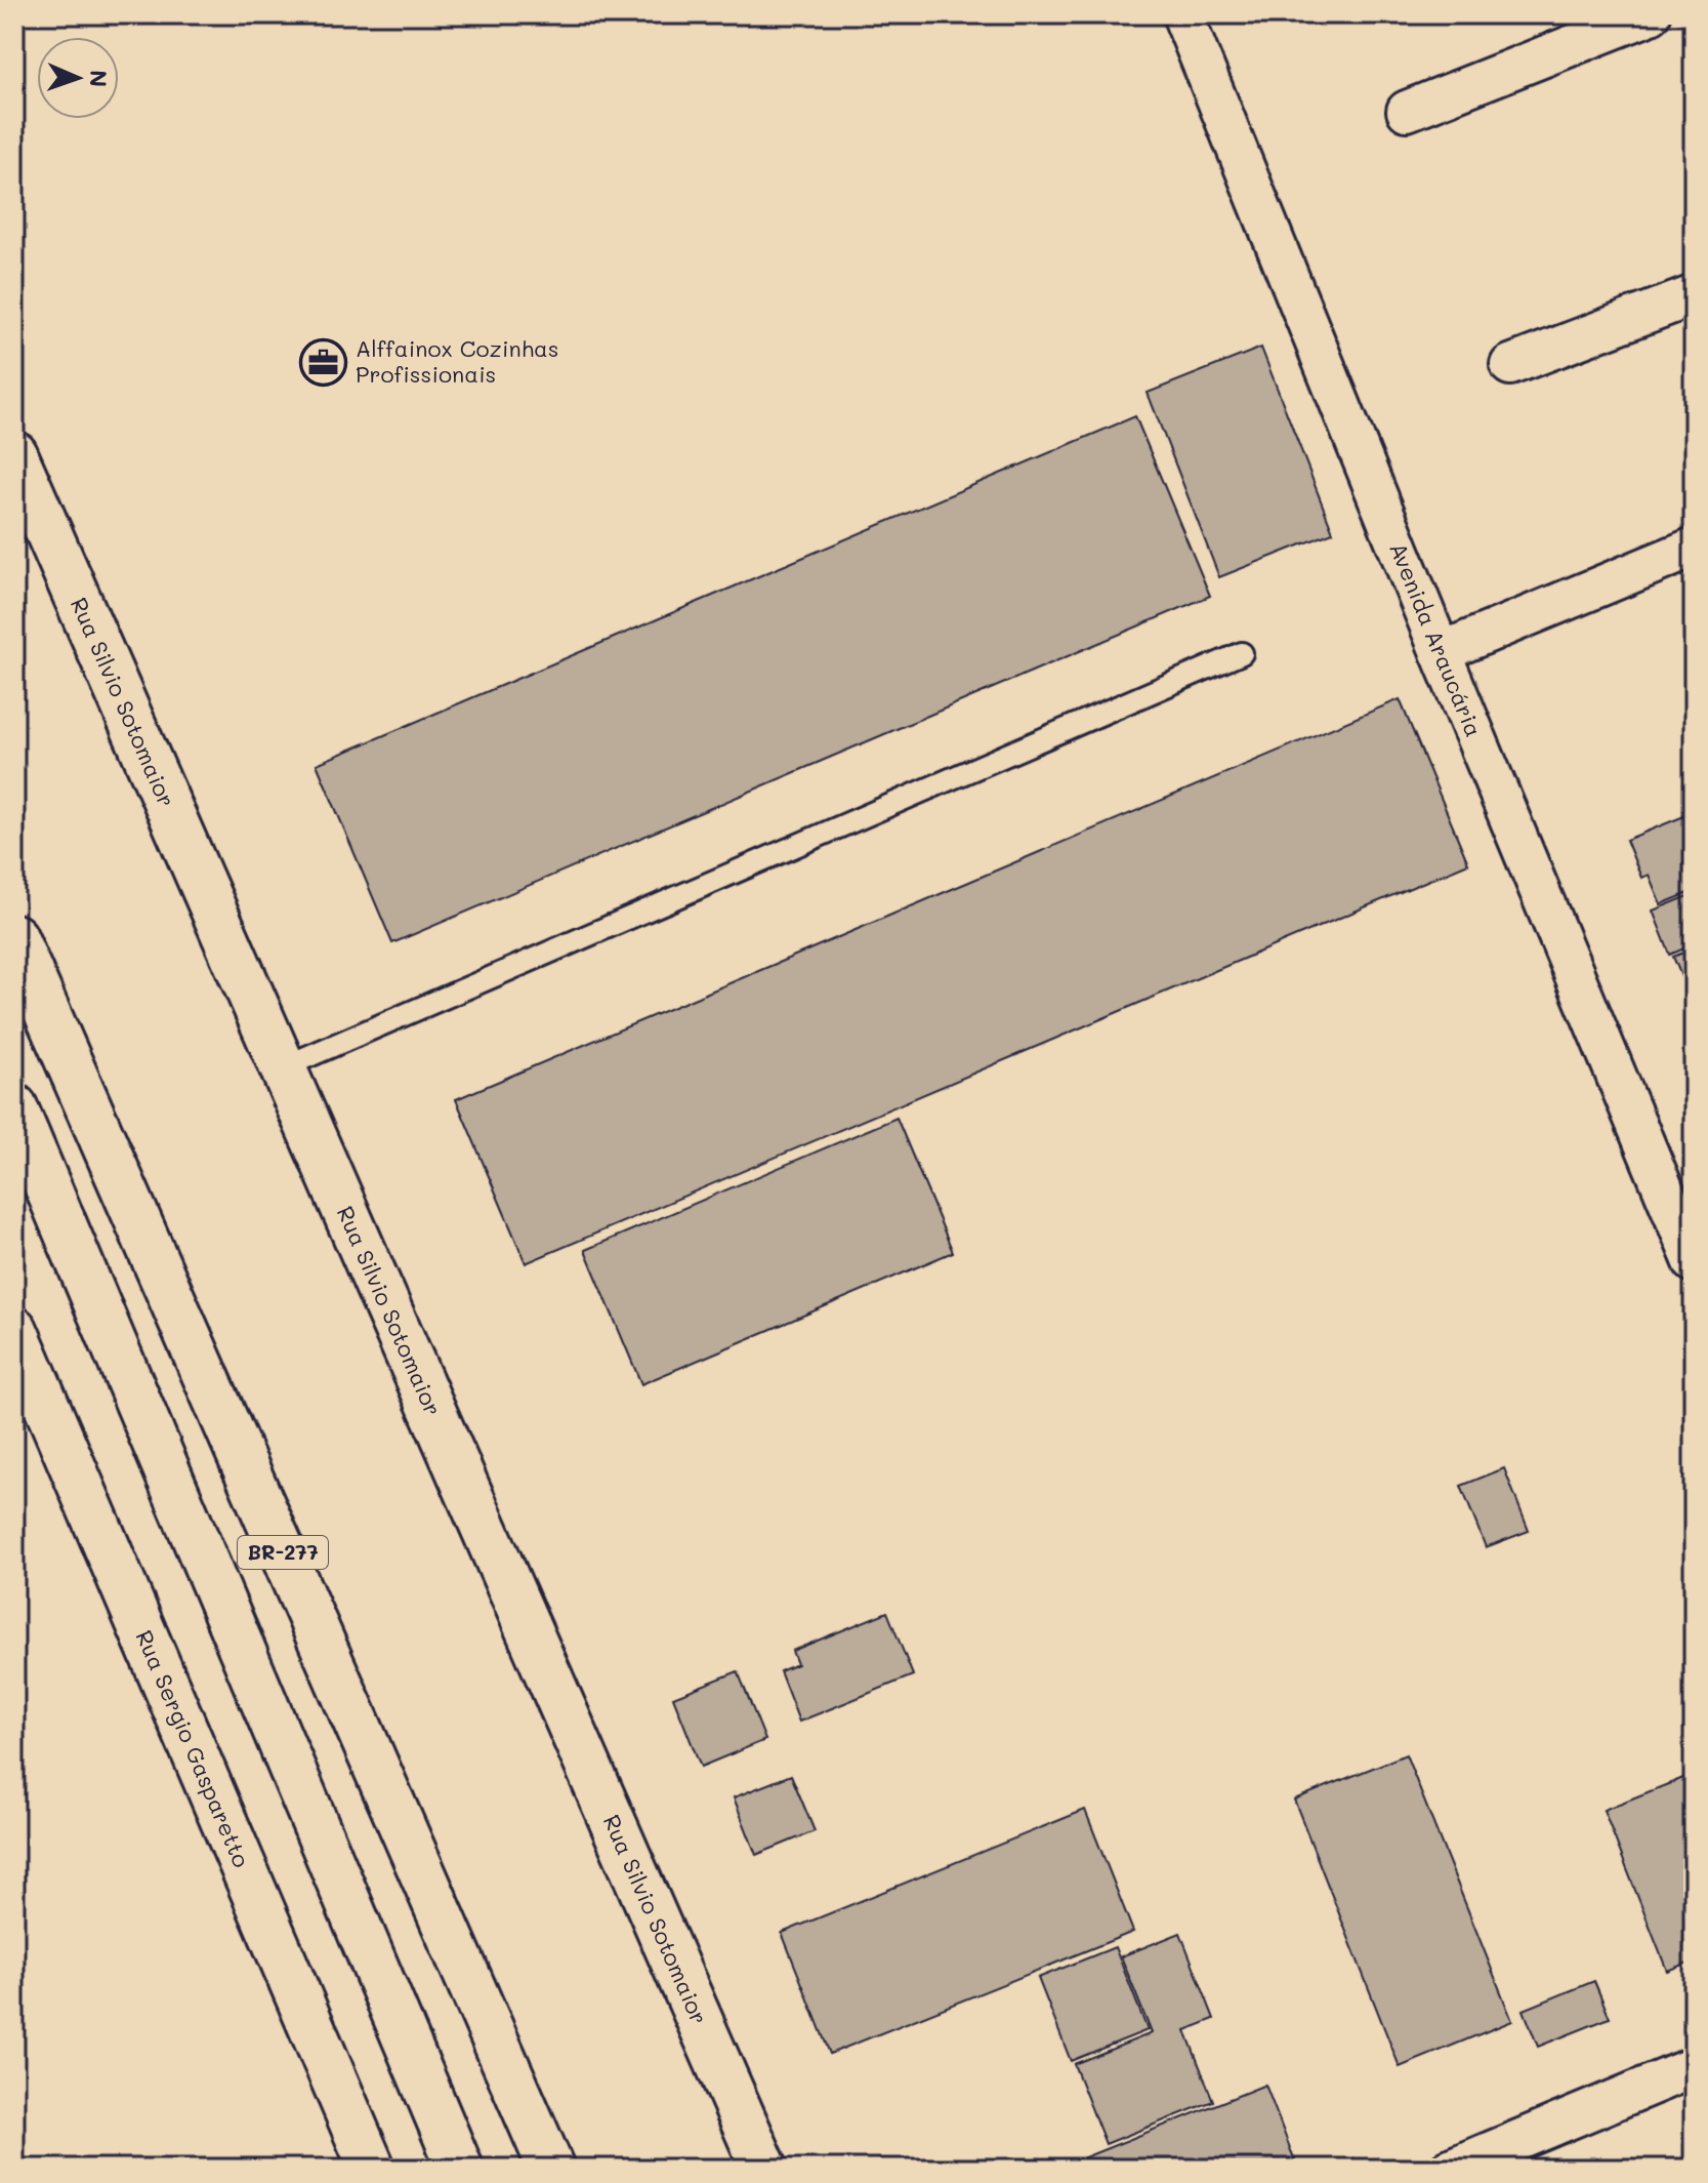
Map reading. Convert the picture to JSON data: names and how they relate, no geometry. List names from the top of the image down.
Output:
{
  "streets": {
    "main road": ["Rua Silvio Sotomaior", "BR-277", "Rua Sergio Gasparetto"],
    "street": ["Avenida Araucária"]
  },
  "places": {
    "office": ["Alffainox Cozinhas Profissionais"]
  },
  "north": "right"
}
